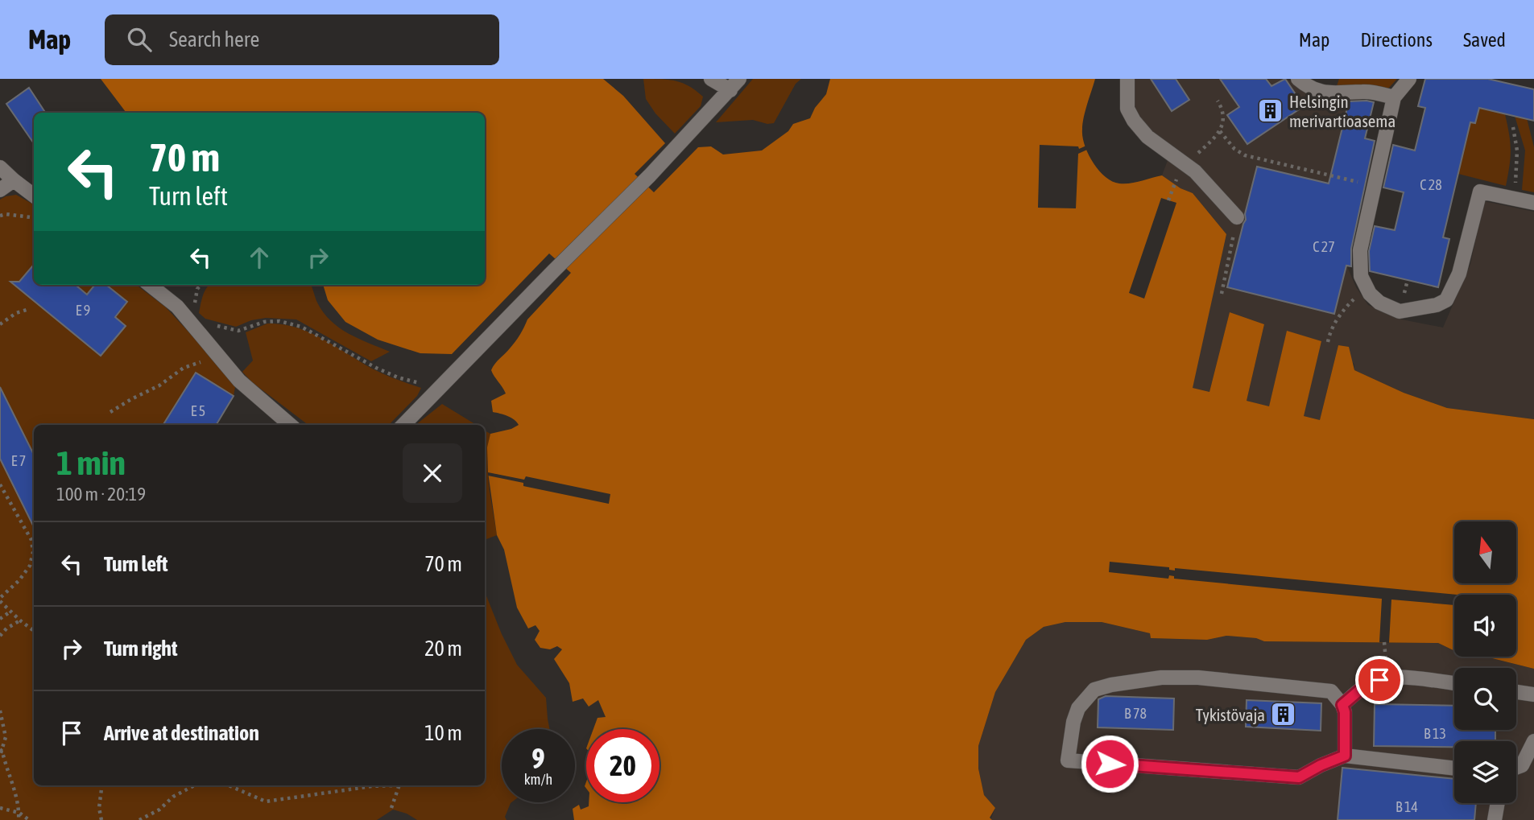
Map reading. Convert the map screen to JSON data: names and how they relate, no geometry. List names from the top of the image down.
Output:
{
  "places": {
    "building": ["Helsingin merivartioasema", "Tykistövaja"]
  },
  "house_numbers": [
    "C 28",
    "C 27",
    "E 9",
    "E 5",
    "E 7",
    "B 78",
    "B 13",
    "B 14"
  ],
  "north": "top",
  "page": {
    "header": "Map",
    "search": "Search here",
    "nav": ["Map", "Directions", "Saved"],
    "turn": ["70 m", "Turn left"],
    "heading": ["1 min", "100 m · 20:19"],
    "list": [
      {
        "name": "Turn left",
        "value": "70 m"
      },
      {
        "name": "Turn right",
        "value": "20 m"
      },
      {
        "name": "Arrive at destination",
        "value": "10 m"
      }
    ],
    "speed": "9 km/h",
    "limit": "20"
  }
}
